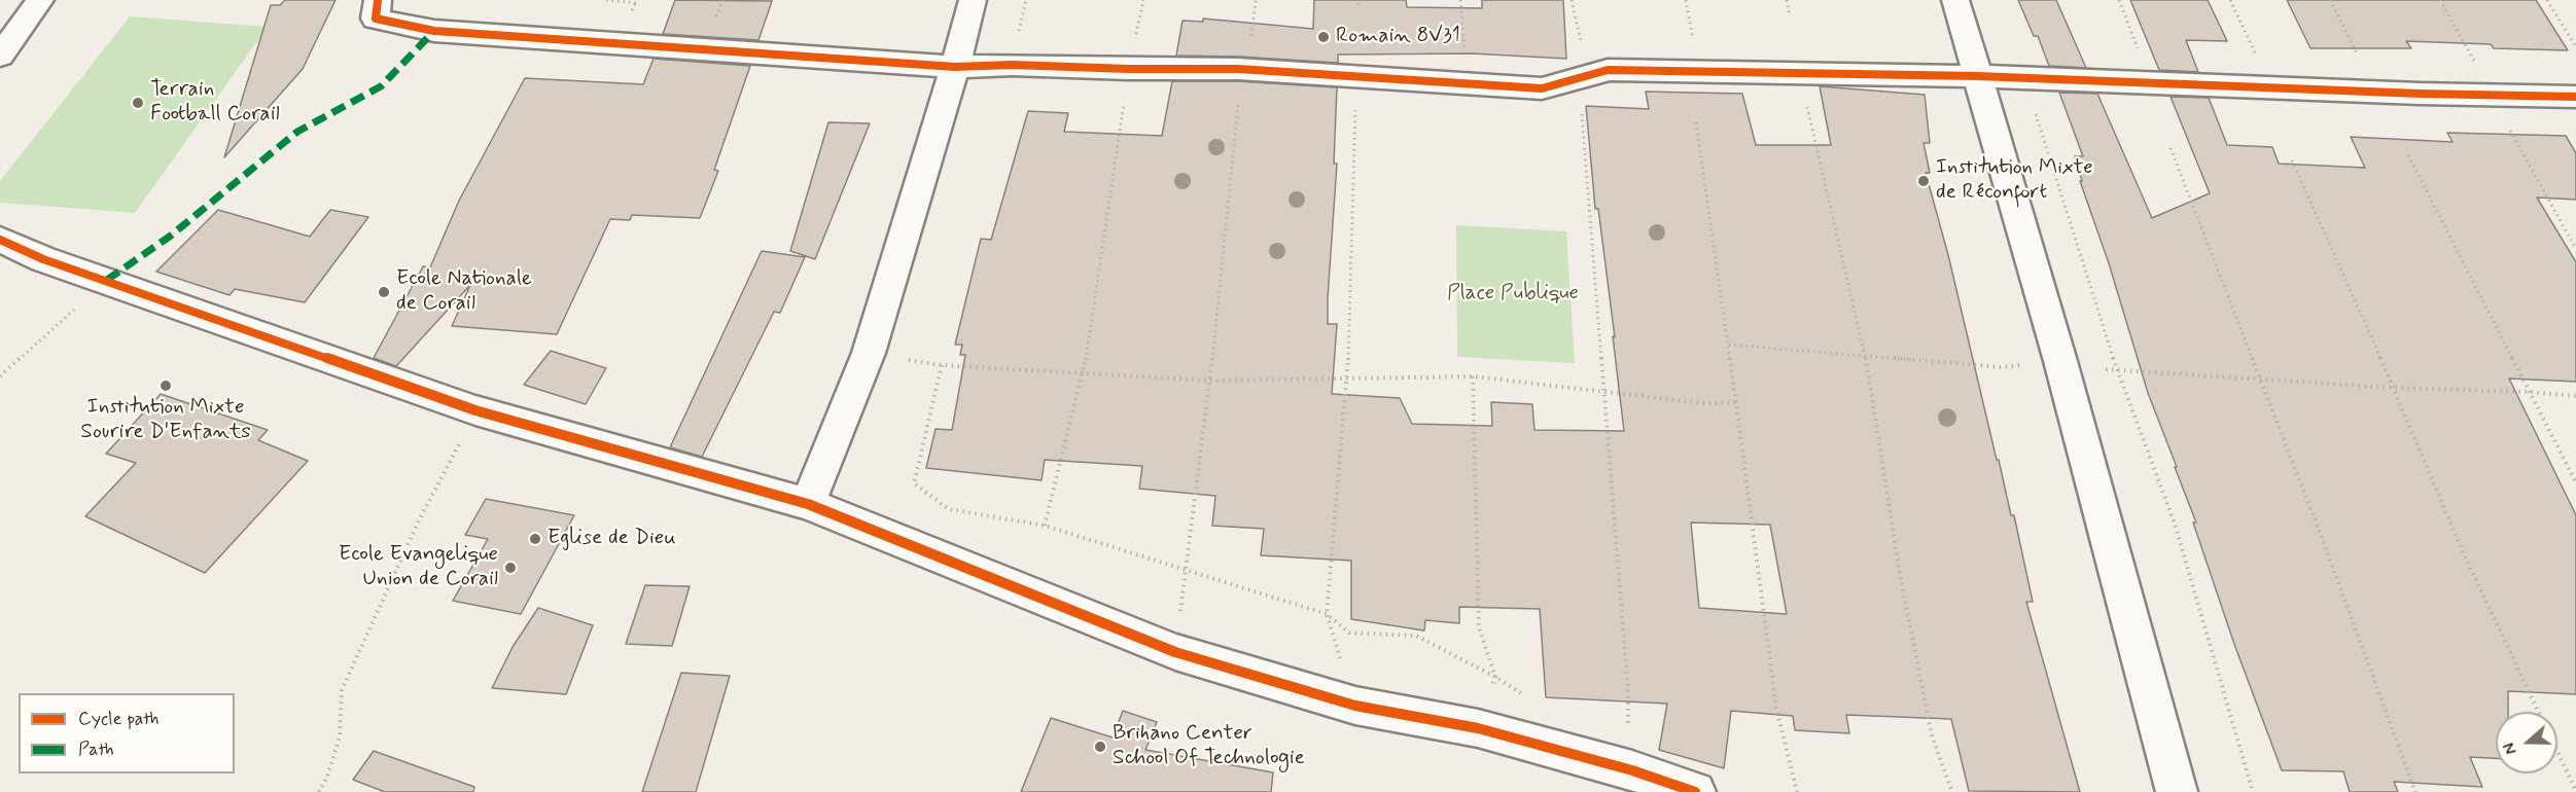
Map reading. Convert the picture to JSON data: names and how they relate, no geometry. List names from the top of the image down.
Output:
{
  "parks": ["Place Publique"],
  "places": [
    "Romain 8V31",
    "Terrain Football Corail",
    "Institution Mixte de Réconfort",
    "Ecole Nationale de Corail",
    "Institution Mixte Sourire D'Enfants",
    "Eglise de Dieu",
    "Ecole Evangelique Union de Corail",
    "Brihano Center School Of Technologie"
  ],
  "legend": ["Cycle path", "Path"],
  "north": "left"
}
